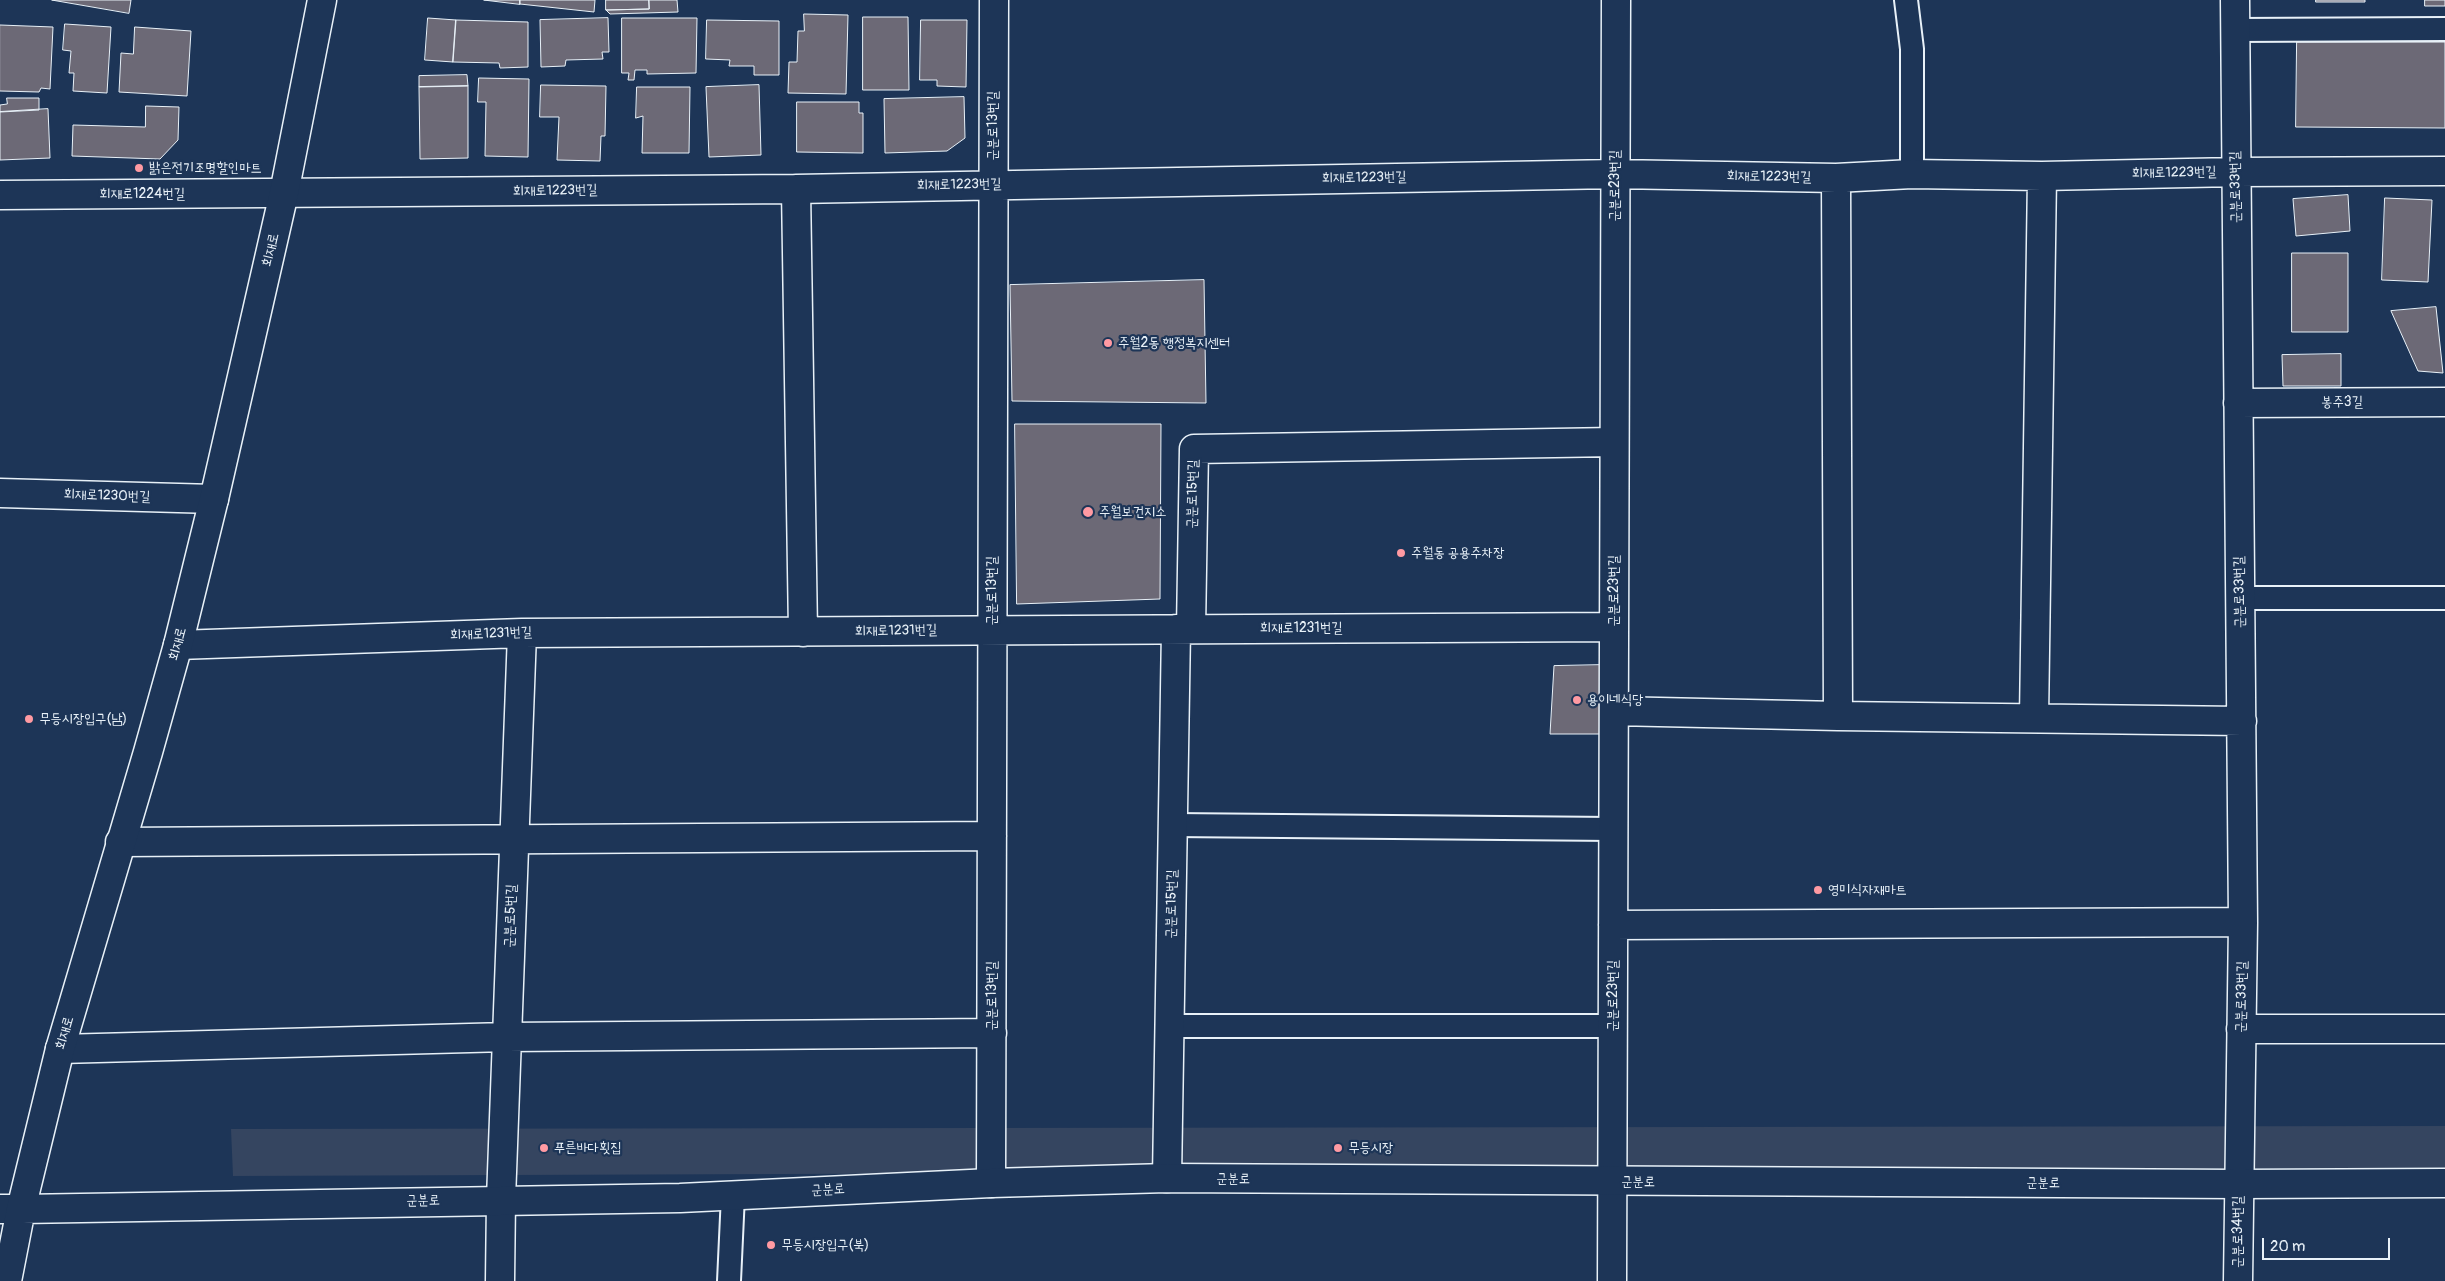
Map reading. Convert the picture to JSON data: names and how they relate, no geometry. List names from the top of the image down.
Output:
{
  "streets": {
    "street": [
      "군분로13번길",
      "회재로1223번길",
      "군분로23번길",
      "군분로33번길",
      "회재로1224번길",
      "회재로",
      "봉주3길",
      "군분로15번길",
      "회재로1230번길",
      "회재로1231번길",
      "군분로5번길",
      "군분로",
      "군분로34번길"
    ]
  },
  "crossings": [
    ["군분로13번길", "회재로1223번길"],
    ["군분로13번길", "회재로1231번길"],
    ["군분로13번길", "군분로"],
    ["회재로1223번길", "군분로23번길"],
    ["회재로1223번길", "군분로33번길"],
    ["회재로1223번길", "회재로1224번길"],
    ["회재로1223번길", "회재로"],
    ["군분로23번길", "군분로15번길"],
    ["군분로23번길", "회재로1231번길"],
    ["군분로23번길", "군분로"],
    ["군분로33번길", "봉주3길"],
    ["군분로33번길", "군분로"],
    ["군분로33번길", "군분로34번길"],
    ["회재로1224번길", "회재로"],
    ["회재로", "회재로1230번길"],
    ["회재로", "회재로1231번길"],
    ["회재로", "군분로"],
    ["군분로15번길", "회재로1231번길"],
    ["군분로15번길", "군분로"],
    ["회재로1231번길", "군분로5번길"],
    ["군분로5번길", "군분로"],
    ["군분로", "군분로34번길"]
  ],
  "places": [
    "밝은전기조명할인마트",
    "주월2동 행정복지센터",
    "주월보건지소",
    "주월동 공용주차장",
    "용이네식당",
    "무등시장입구(남)",
    "영미식자재마트",
    "푸른바다횟집",
    "무등시장",
    "무등시장입구(북)"
  ],
  "scale_bar": "20 m"
}
